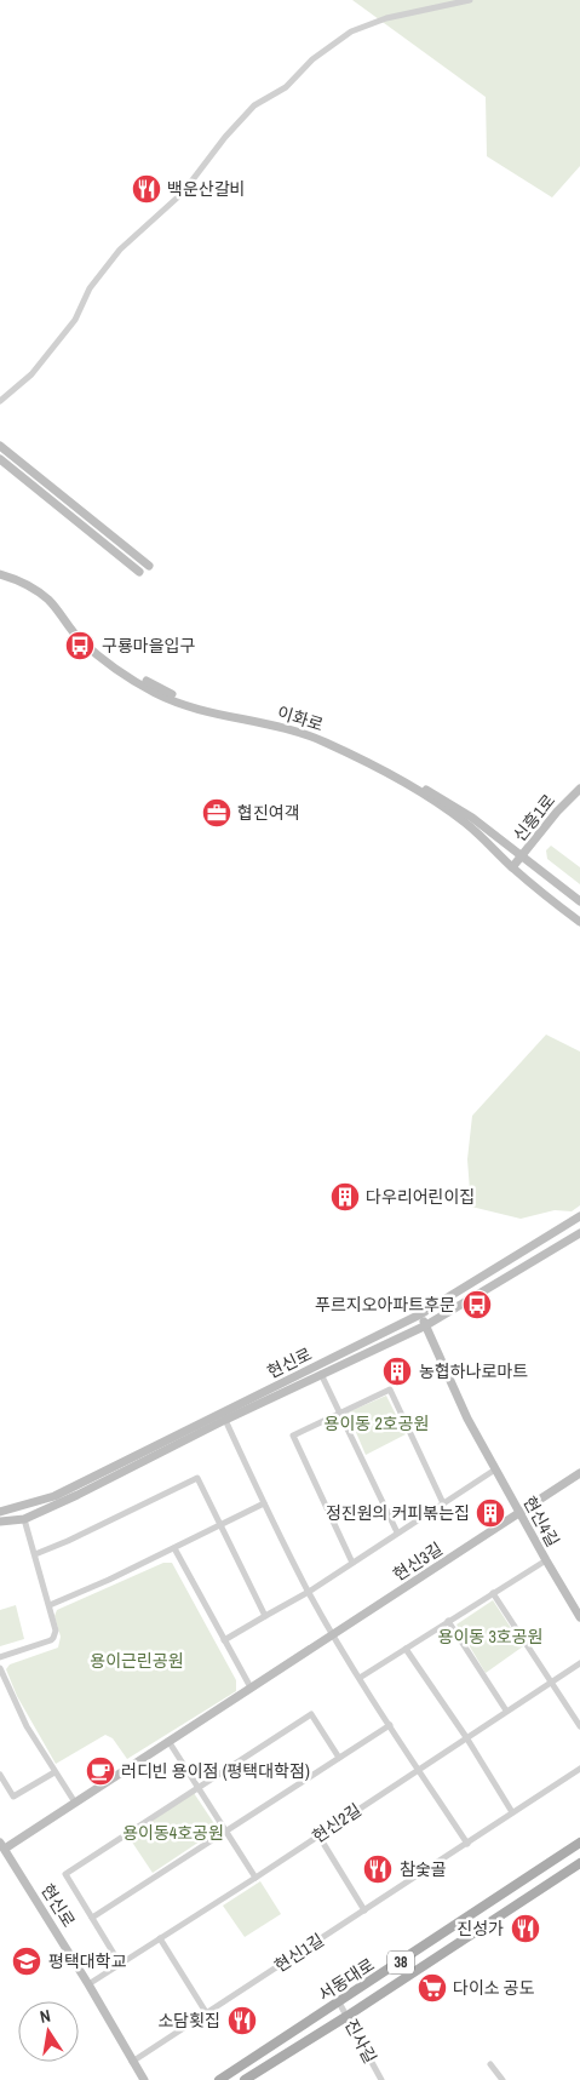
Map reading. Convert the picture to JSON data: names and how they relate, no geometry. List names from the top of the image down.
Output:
{
  "streets": {
    "main road": ["38", "서동대로"],
    "street": [
      "이화로",
      "신흥1로",
      "현신로",
      "현신4길",
      "현신3길",
      "현신2길",
      "현신1길",
      "진사길"
    ]
  },
  "crossings": [
    ["이화로", "신흥1로"],
    ["현신로", "현신4길"],
    ["현신로", "현신3길"],
    ["현신로", "현신2길"],
    ["현신로", "현신1길"],
    ["현신4길", "현신3길"],
    ["서동대로", "진사길"]
  ],
  "parks": [
    "용이동 2호공원",
    "용이동 3호공원",
    "용이근린공원",
    "용이동4호공원"
  ],
  "places": {
    "restaurant": [
      "백운산갈비",
      "참숯골",
      "진성가",
      "소담횟집"
    ],
    "bus stop": ["구룡마을입구", "푸르지오아파트후문"],
    "office": ["협진여객"],
    "building": ["다우리어린이집", "농협하나로마트", "정진원의 커피볶는집"],
    "cafe": ["러디빈 용이점 (평택대학점)"],
    "school or university": ["평택대학교"],
    "supermarket": ["다이소 공도"]
  },
  "north": "top"
}
